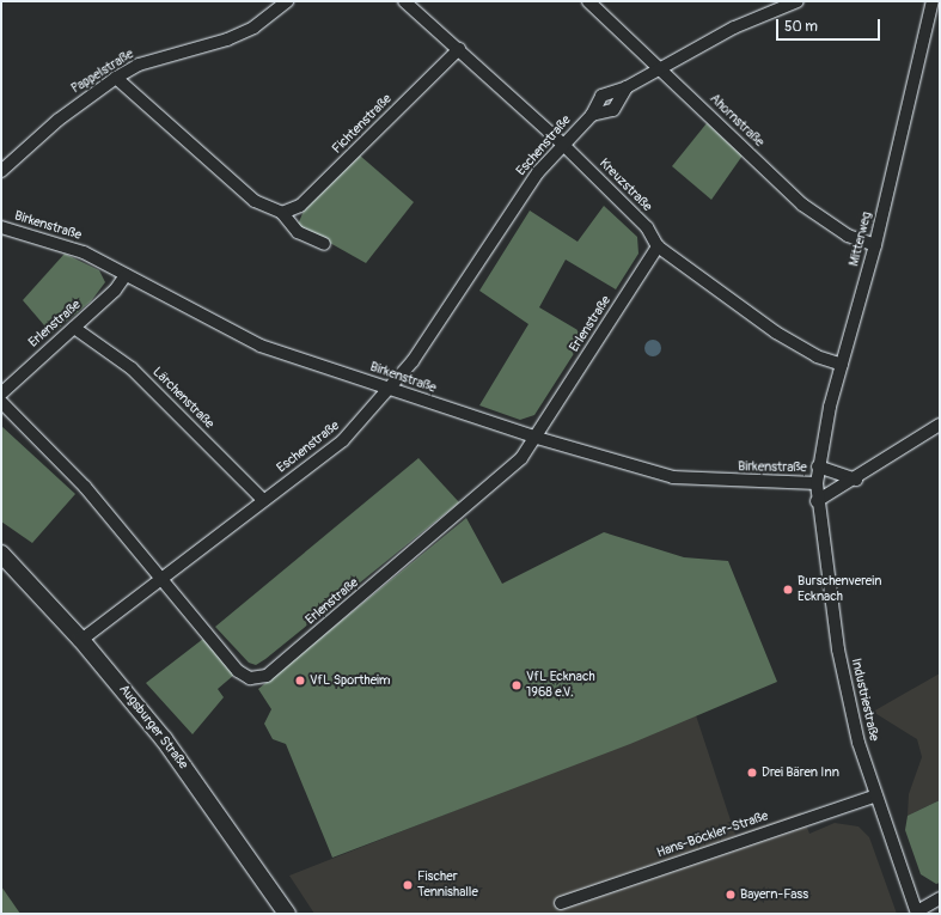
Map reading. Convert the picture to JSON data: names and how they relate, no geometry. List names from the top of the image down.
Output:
{
  "streets": {
    "main road": ["Augsburger Straße"],
    "street": [
      "Pappelstraße",
      "Ahornstraße",
      "Fichtenstraße",
      "Eschenstraße",
      "Kreuzstraße",
      "Birkenstraße",
      "Mitterweg",
      "Erlenstraße",
      "Lärchenstraße",
      "Industriestraße",
      "Hans-Böckler-Straße"
    ]
  },
  "crossings": [
    ["Ahornstraße", "Eschenstraße"],
    ["Ahornstraße", "Mitterweg"],
    ["Fichtenstraße", "Kreuzstraße"],
    ["Eschenstraße", "Kreuzstraße"],
    ["Eschenstraße", "Birkenstraße"],
    ["Eschenstraße", "Erlenstraße"],
    ["Eschenstraße", "Lärchenstraße"],
    ["Eschenstraße", "Augsburger Straße"],
    ["Kreuzstraße", "Mitterweg"],
    ["Kreuzstraße", "Erlenstraße"],
    ["Birkenstraße", "Mitterweg"],
    ["Birkenstraße", "Erlenstraße"],
    ["Birkenstraße", "Industriestraße"],
    ["Mitterweg", "Industriestraße"],
    ["Erlenstraße", "Lärchenstraße"],
    ["Industriestraße", "Hans-Böckler-Straße"]
  ],
  "places": [
    "Burschenverein Ecknach",
    "VfL Sportheim",
    "VfL Ecknach 1968 e.V.",
    "Drei Bären Inn",
    "Fischer Tennishalle",
    "Bayern-Fass"
  ],
  "scale_bar": "50 m"
}
